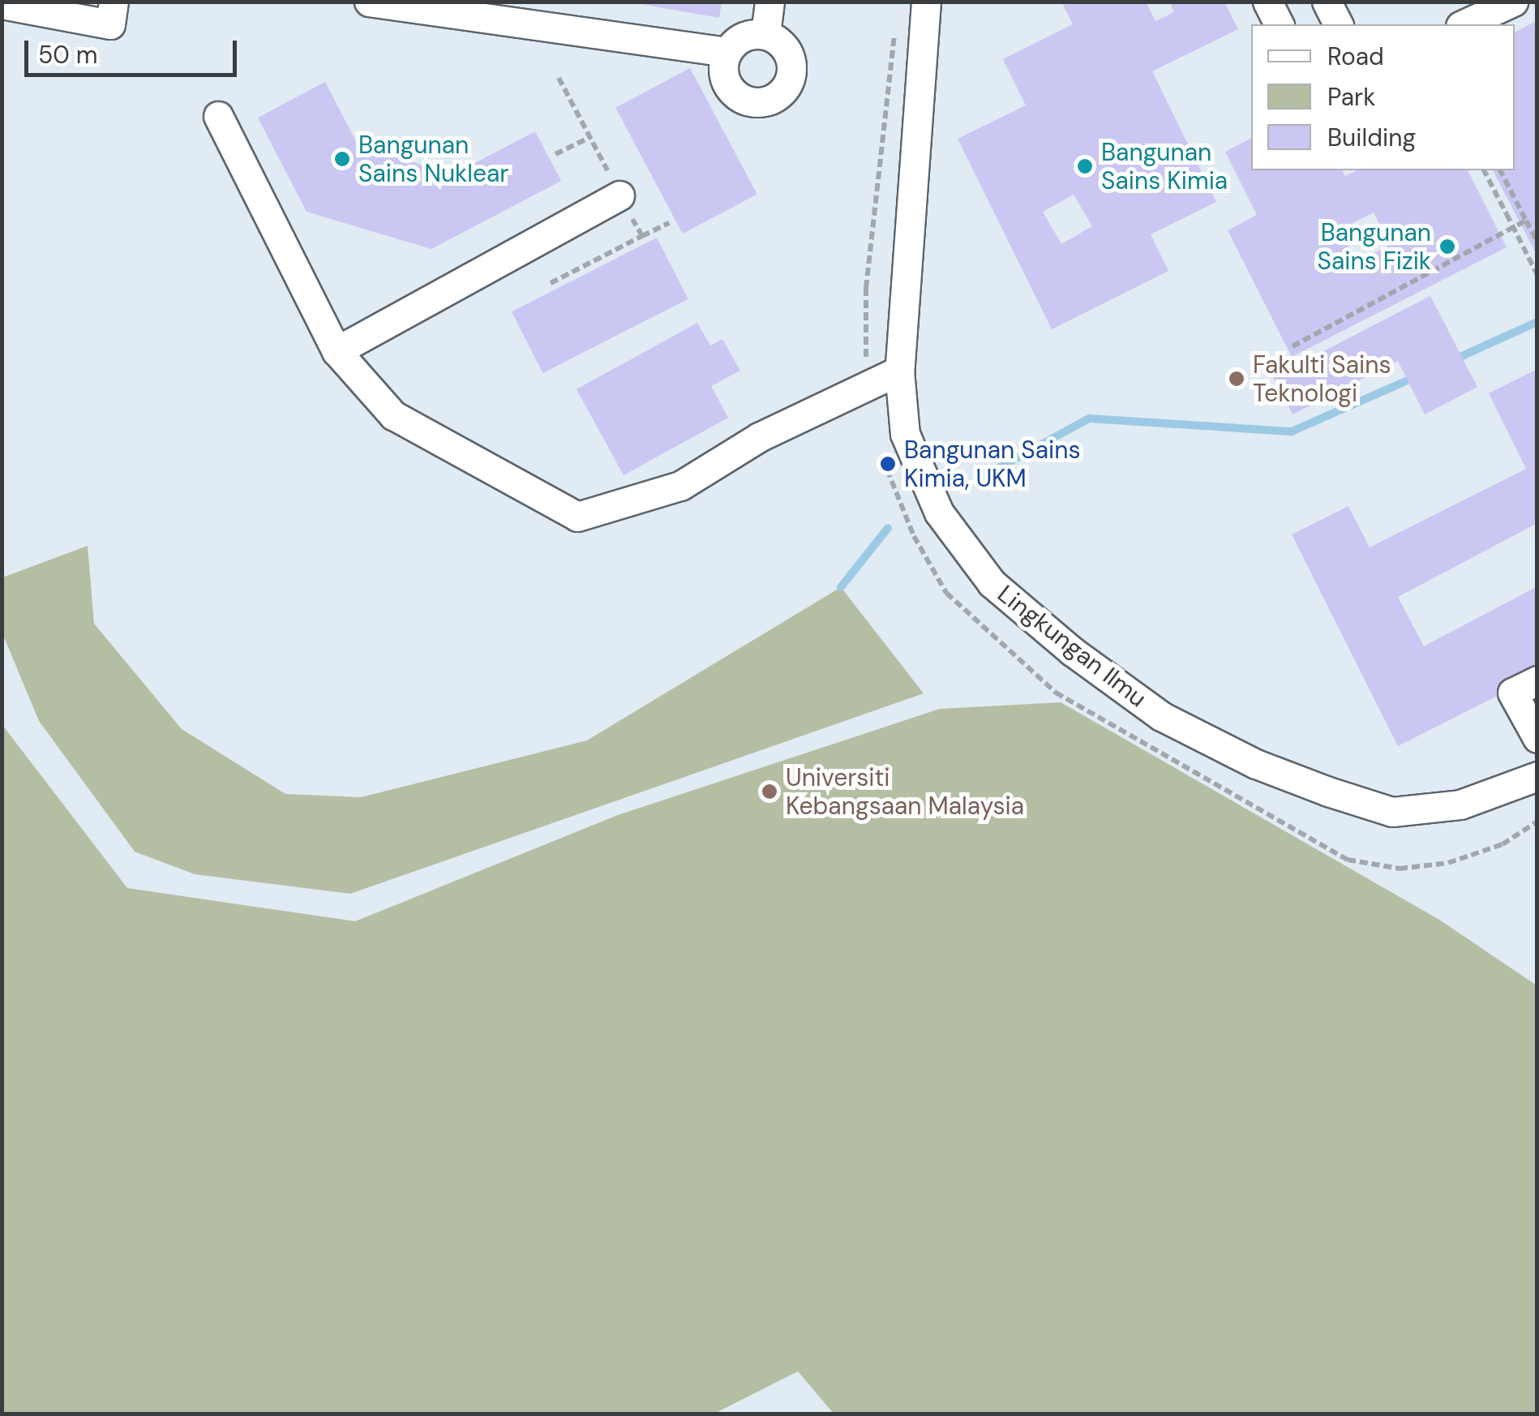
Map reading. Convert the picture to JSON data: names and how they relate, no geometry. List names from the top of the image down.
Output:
{
  "streets": {
    "street": ["Lingkungan Ilmu"]
  },
  "places": [
    "Bangunan Sains Nuklear",
    "Bangunan Sains Kimia",
    "Bangunan Sains Fizik",
    "Fakulti Sains Teknologi",
    "Bangunan Sains Kimia, UKM",
    "Universiti Kebangsaan Malaysia"
  ],
  "legend": ["Road", "Park", "Building"],
  "scale_bar": "50 m"
}
